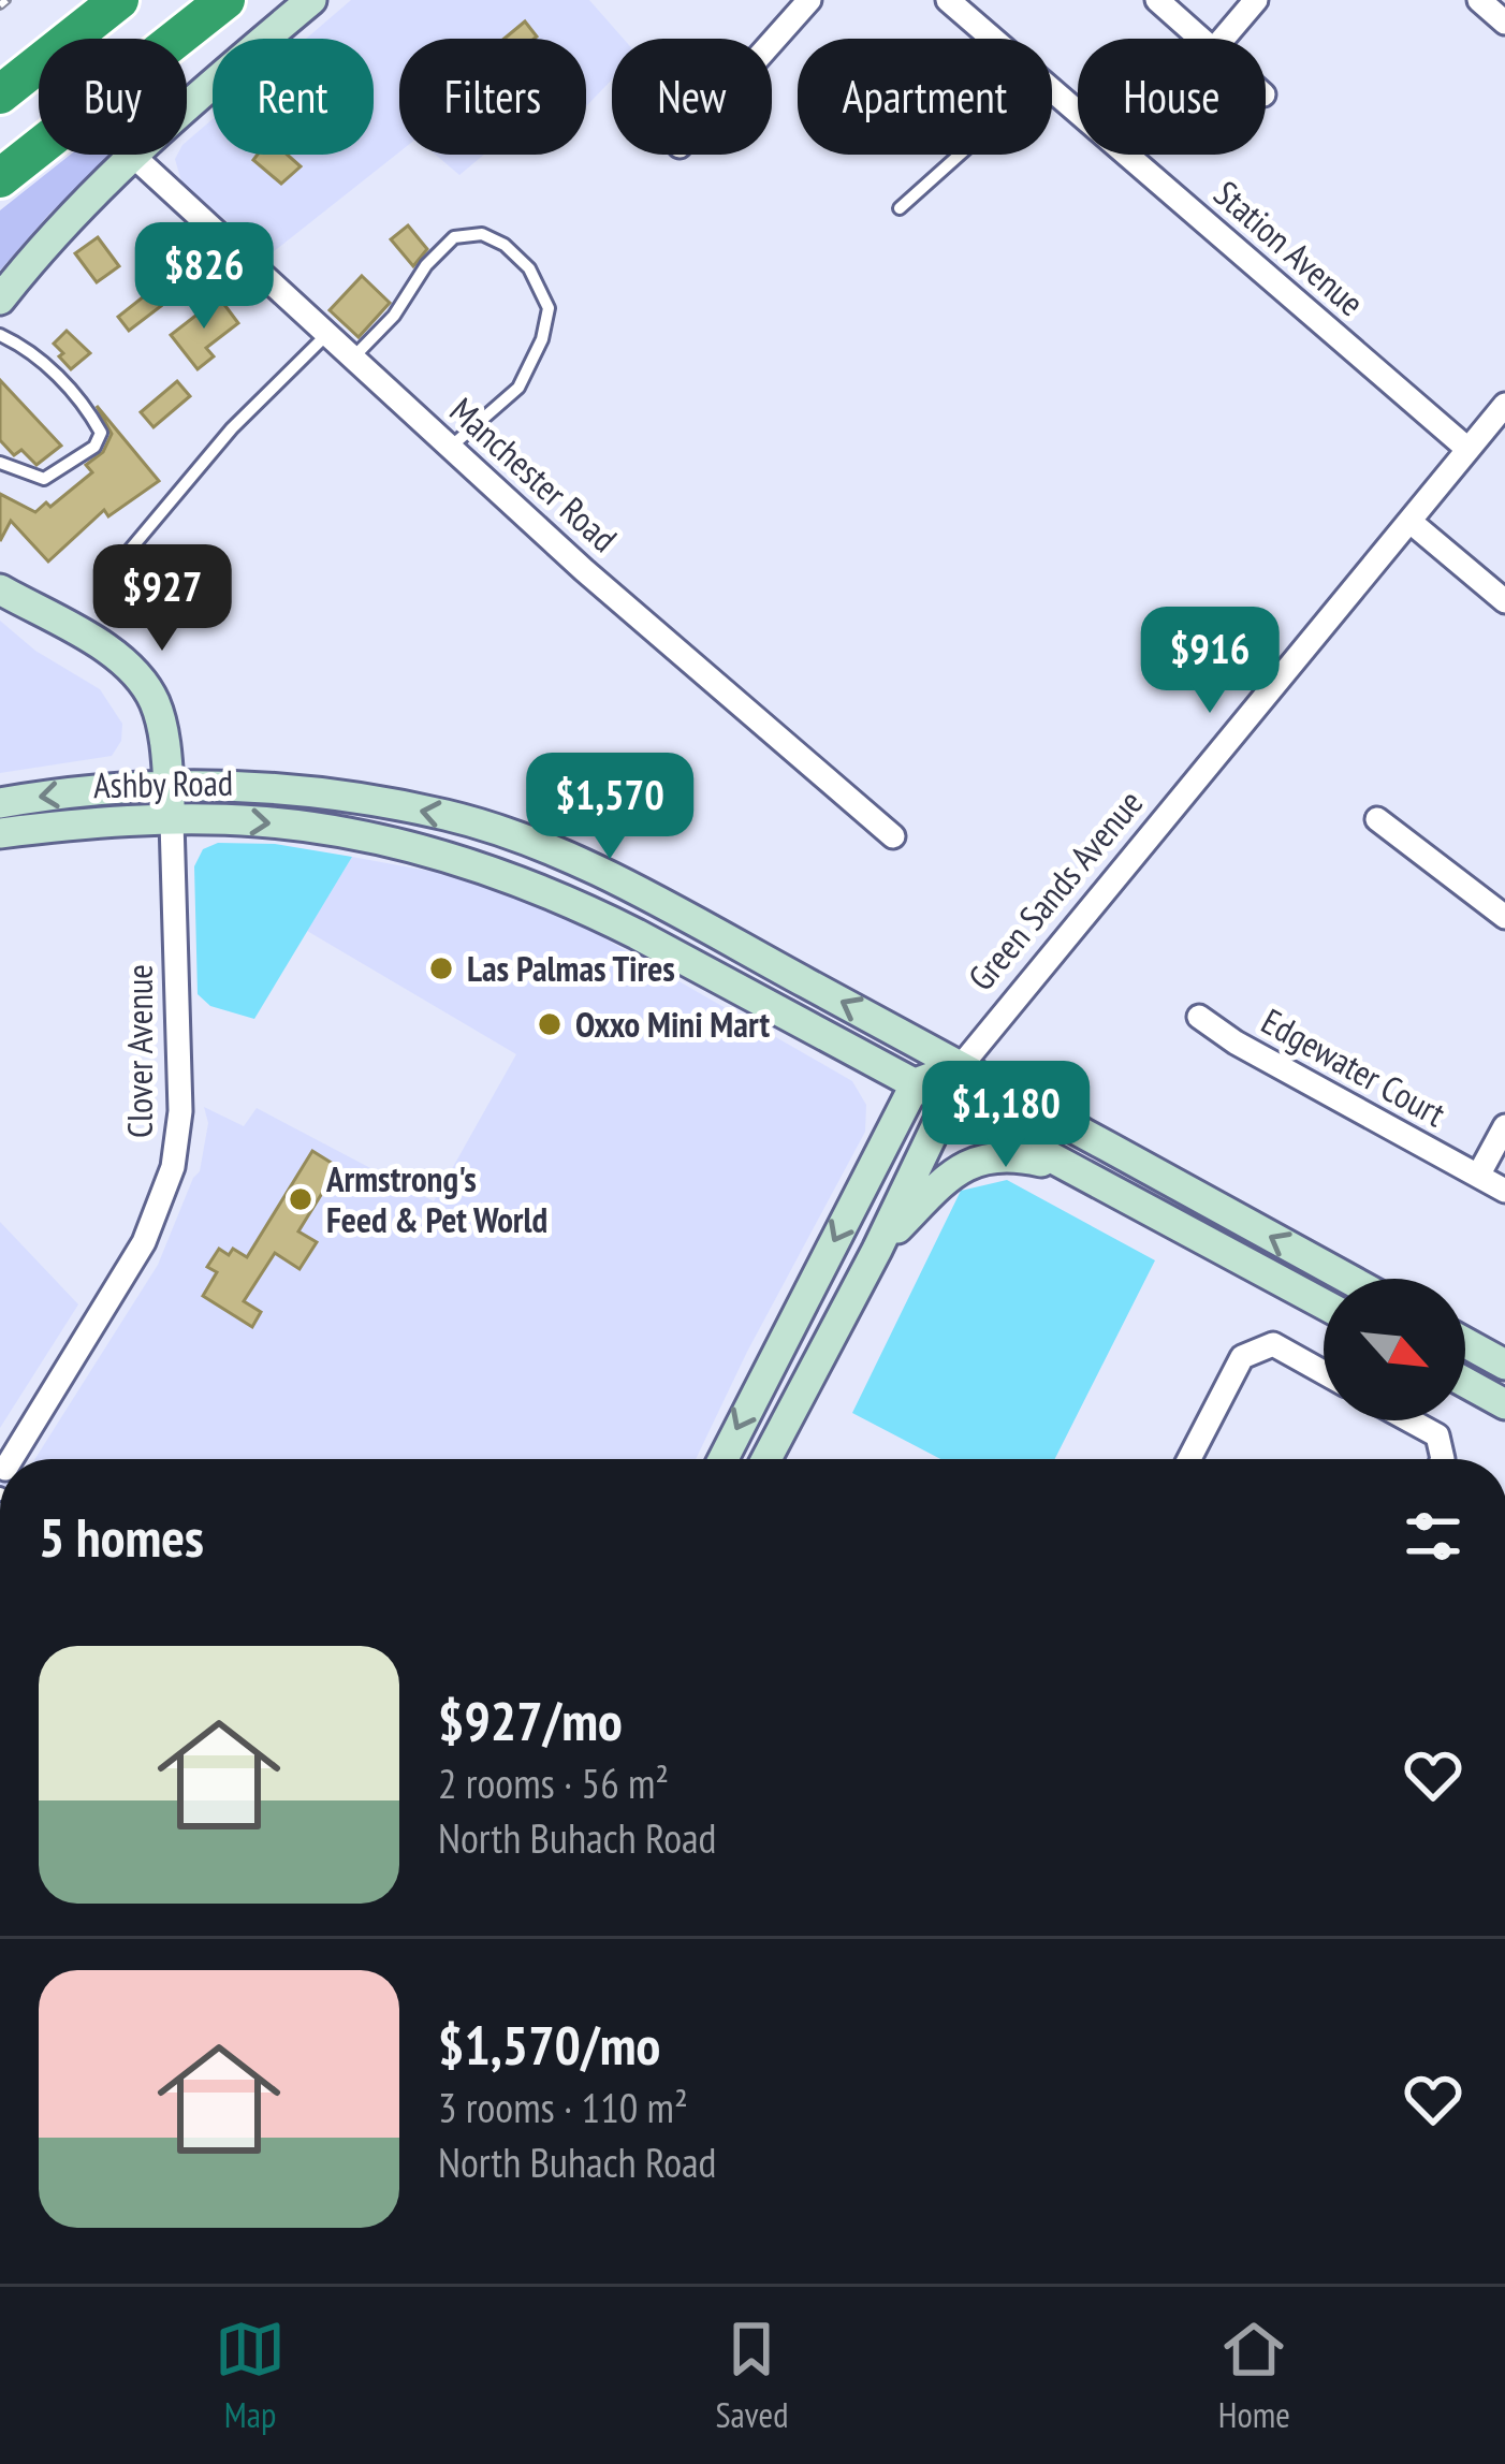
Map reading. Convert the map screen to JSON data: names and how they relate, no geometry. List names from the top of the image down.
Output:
{
  "streets": {
    "main road": ["Ashby Road", "Green Sands Avenue"],
    "street": [
      "Station Avenue",
      "Manchester Road",
      "Clover Avenue",
      "Edgewater Court"
    ]
  },
  "crossings": [
    ["Station Avenue", "Green Sands Avenue"],
    ["Ashby Road", "Green Sands Avenue"],
    ["Ashby Road", "Clover Avenue"]
  ],
  "places": ["Las Palmas Tires", "Oxxo Mini Mart", "Armstrong's Feed & Pet World"],
  "north": "bottom right",
  "page": {
    "chip": [
      "Buy",
      "Rent",
      "Filters",
      "New",
      "Apartment",
      "House"
    ],
    "price": [
      "$826",
      "$927",
      "$916",
      "$1,570",
      "$1,180"
    ],
    "heading": "5 homes",
    "list": [
      {
        "name": "$927/mo",
        "note": "2 rooms · 56 m² · North Buhach Road"
      },
      {
        "name": "$1,570/mo",
        "note": "3 rooms · 110 m² · North Buhach Road"
      }
    ],
    "tabs": ["Map", "Saved", "Home"]
  }
}
